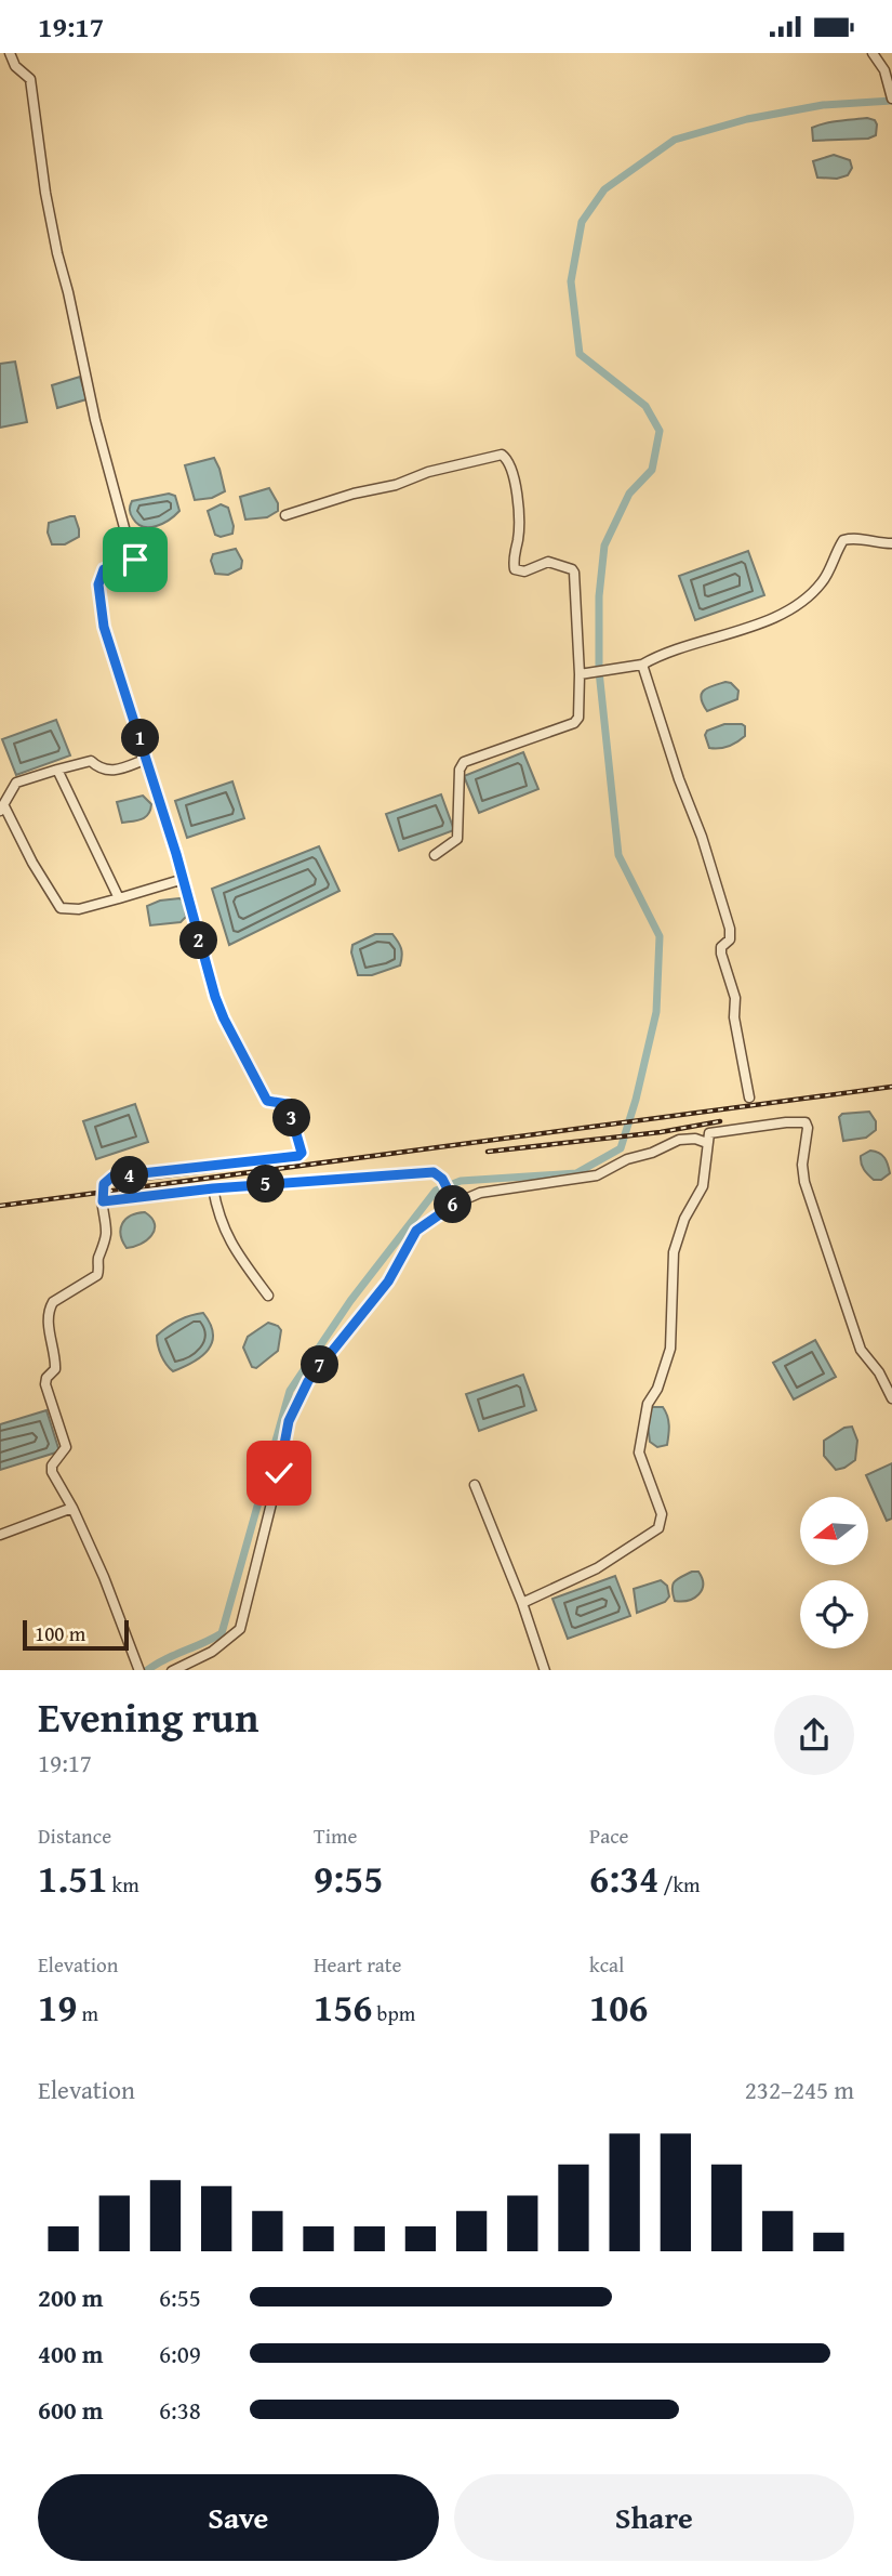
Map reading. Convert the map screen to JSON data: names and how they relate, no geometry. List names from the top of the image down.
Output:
{
  "scale_bar": "100 m",
  "north": "left",
  "page": {
    "status": "19:17",
    "pins": [
      "1",
      "2",
      "3",
      "4",
      "5",
      "6",
      "7"
    ],
    "scale": "100 m",
    "heading": ["Evening run", "19:17"],
    "stats": [
      ["Distance", "1.51 km"],
      ["Time", "9:55"],
      ["Pace", "6:34 /km"],
      ["Elevation", "19 m"],
      ["Heart rate", "156 bpm"],
      ["kcal", "106"]
    ],
    "chart": ["Elevation", "232–245 m"],
    "list": [
      {
        "name": "200 m",
        "note": "6:55"
      },
      {
        "name": "400 m",
        "note": "6:09"
      },
      {
        "name": "600 m",
        "note": "6:38"
      }
    ],
    "buttons": ["Save", "Share"]
  }
}
